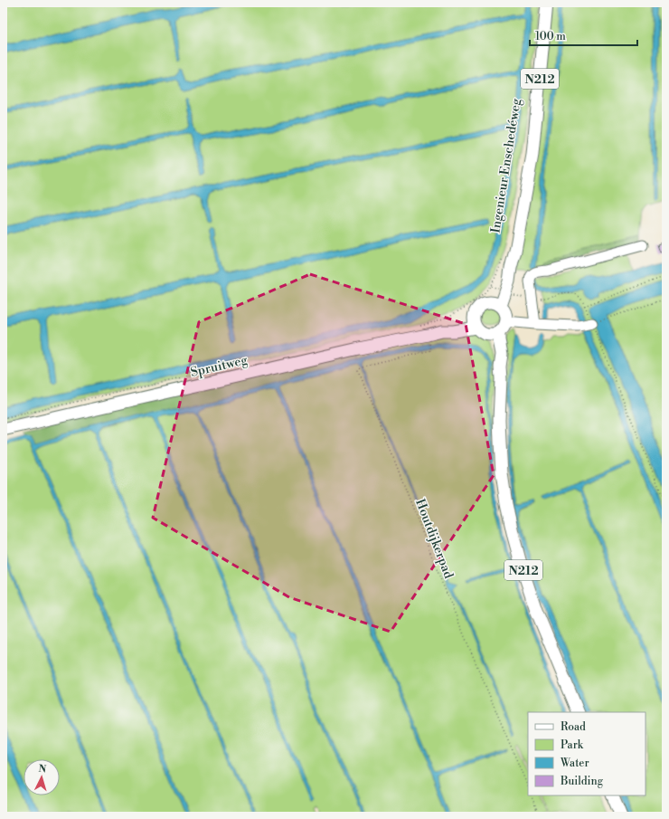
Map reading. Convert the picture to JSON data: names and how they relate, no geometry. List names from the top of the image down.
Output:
{
  "streets": {
    "main road": ["N212", "Ingenieur Enschedéweg", "Spruitweg"],
    "path": ["Houtdijkerpad"]
  },
  "crossings": [
    ["N212", "Ingenieur Enschedéweg"],
    ["N212", "Spruitweg"],
    ["Ingenieur Enschedéweg", "Spruitweg"]
  ],
  "legend": [
    "Road",
    "Park",
    "Water",
    "Building"
  ],
  "scale_bar": "100 m",
  "north": "top"
}
